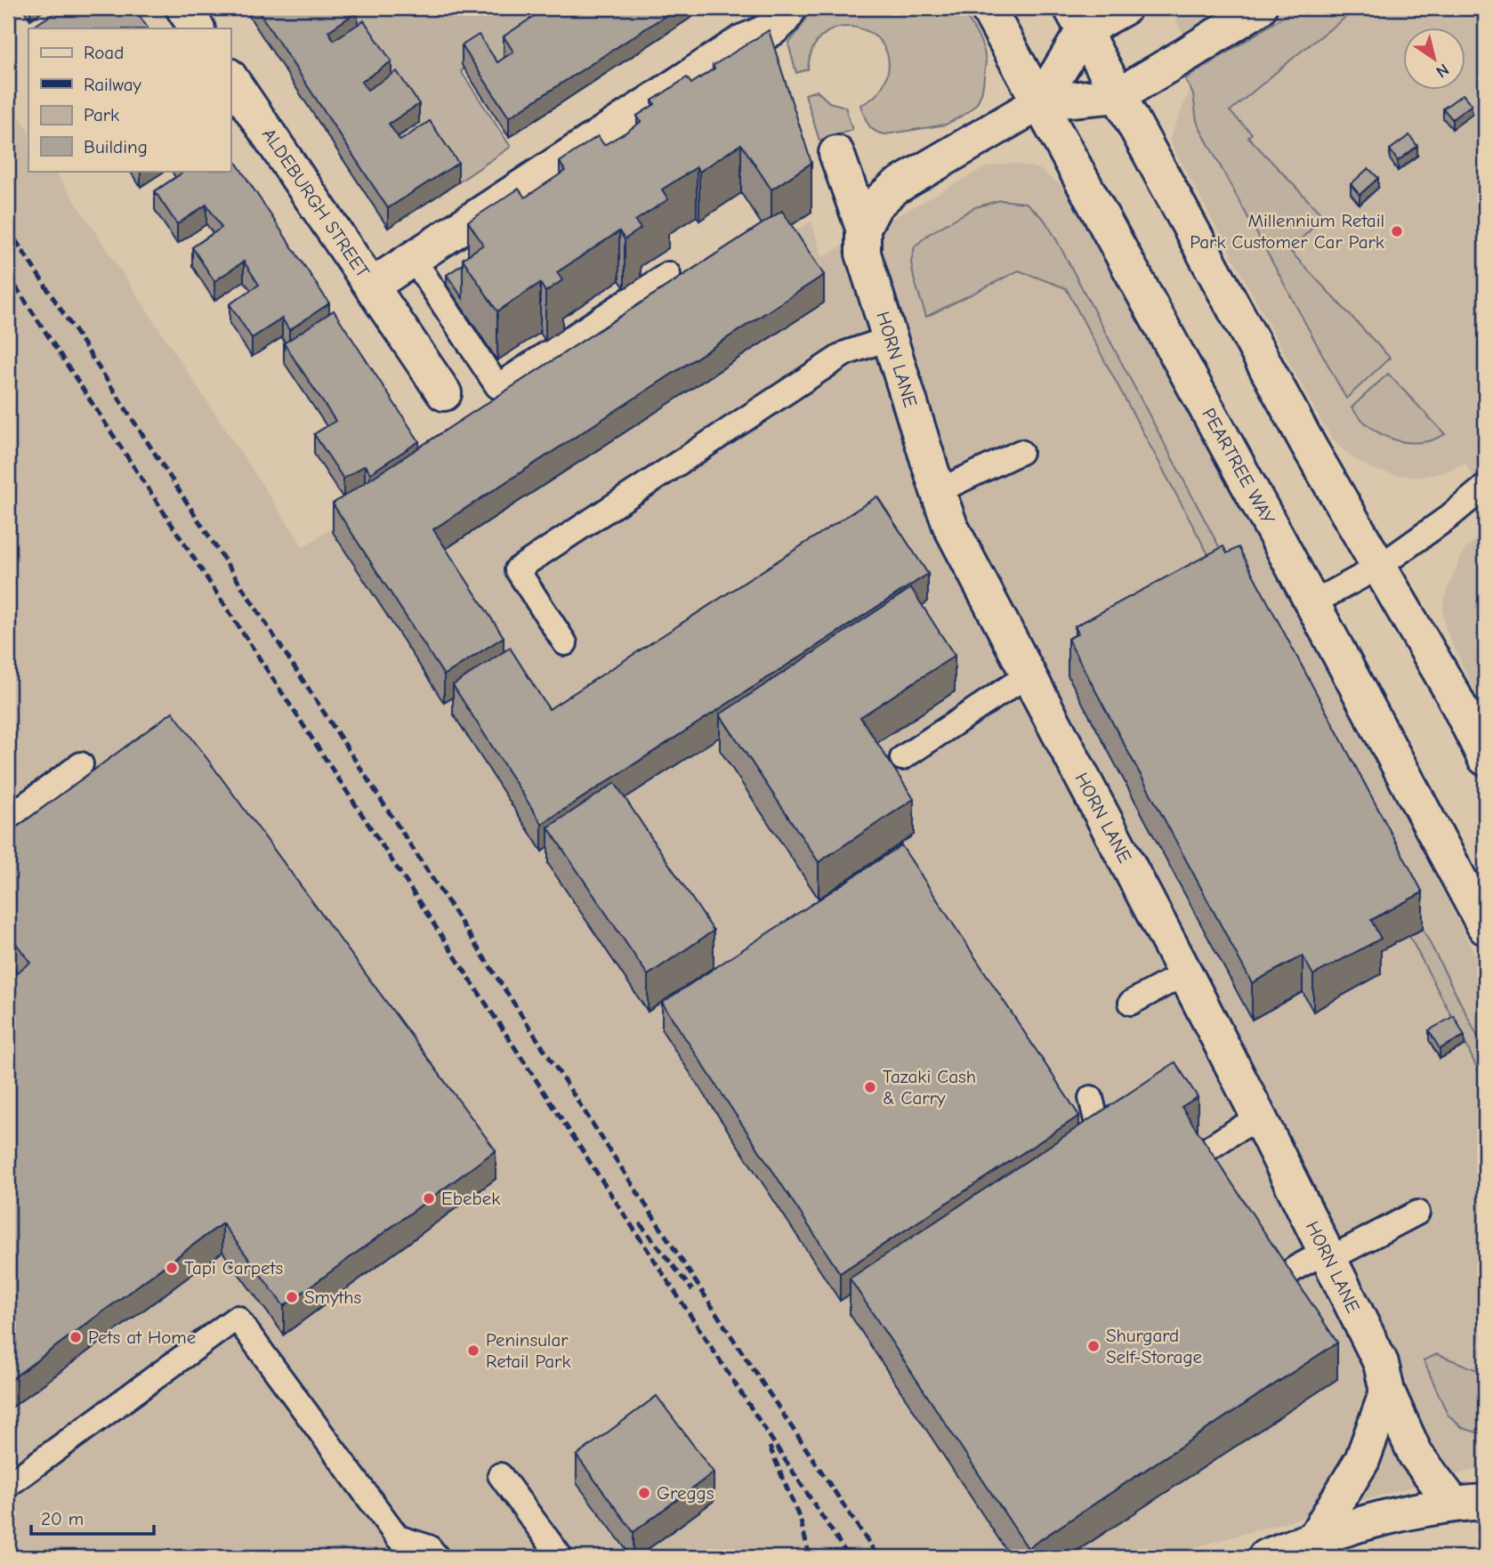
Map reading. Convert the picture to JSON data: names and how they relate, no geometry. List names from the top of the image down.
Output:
{
  "streets": {
    "street": ["ALDEBURGH STREET", "HORN LANE", "PEARTREE WAY"]
  },
  "places": [
    "Millennium Retail Park Customer Car Park",
    "Tazaki Cash & Carry",
    "Ebebek",
    "Tapi Carpets",
    "Smyths",
    "Pets at Home",
    "Shurgard Self-Storage",
    "Peninsular Retail Park",
    "Greggs"
  ],
  "legend": [
    "Road",
    "Railway",
    "Park",
    "Building"
  ],
  "scale_bar": "20 m",
  "north": "bottom right"
}
